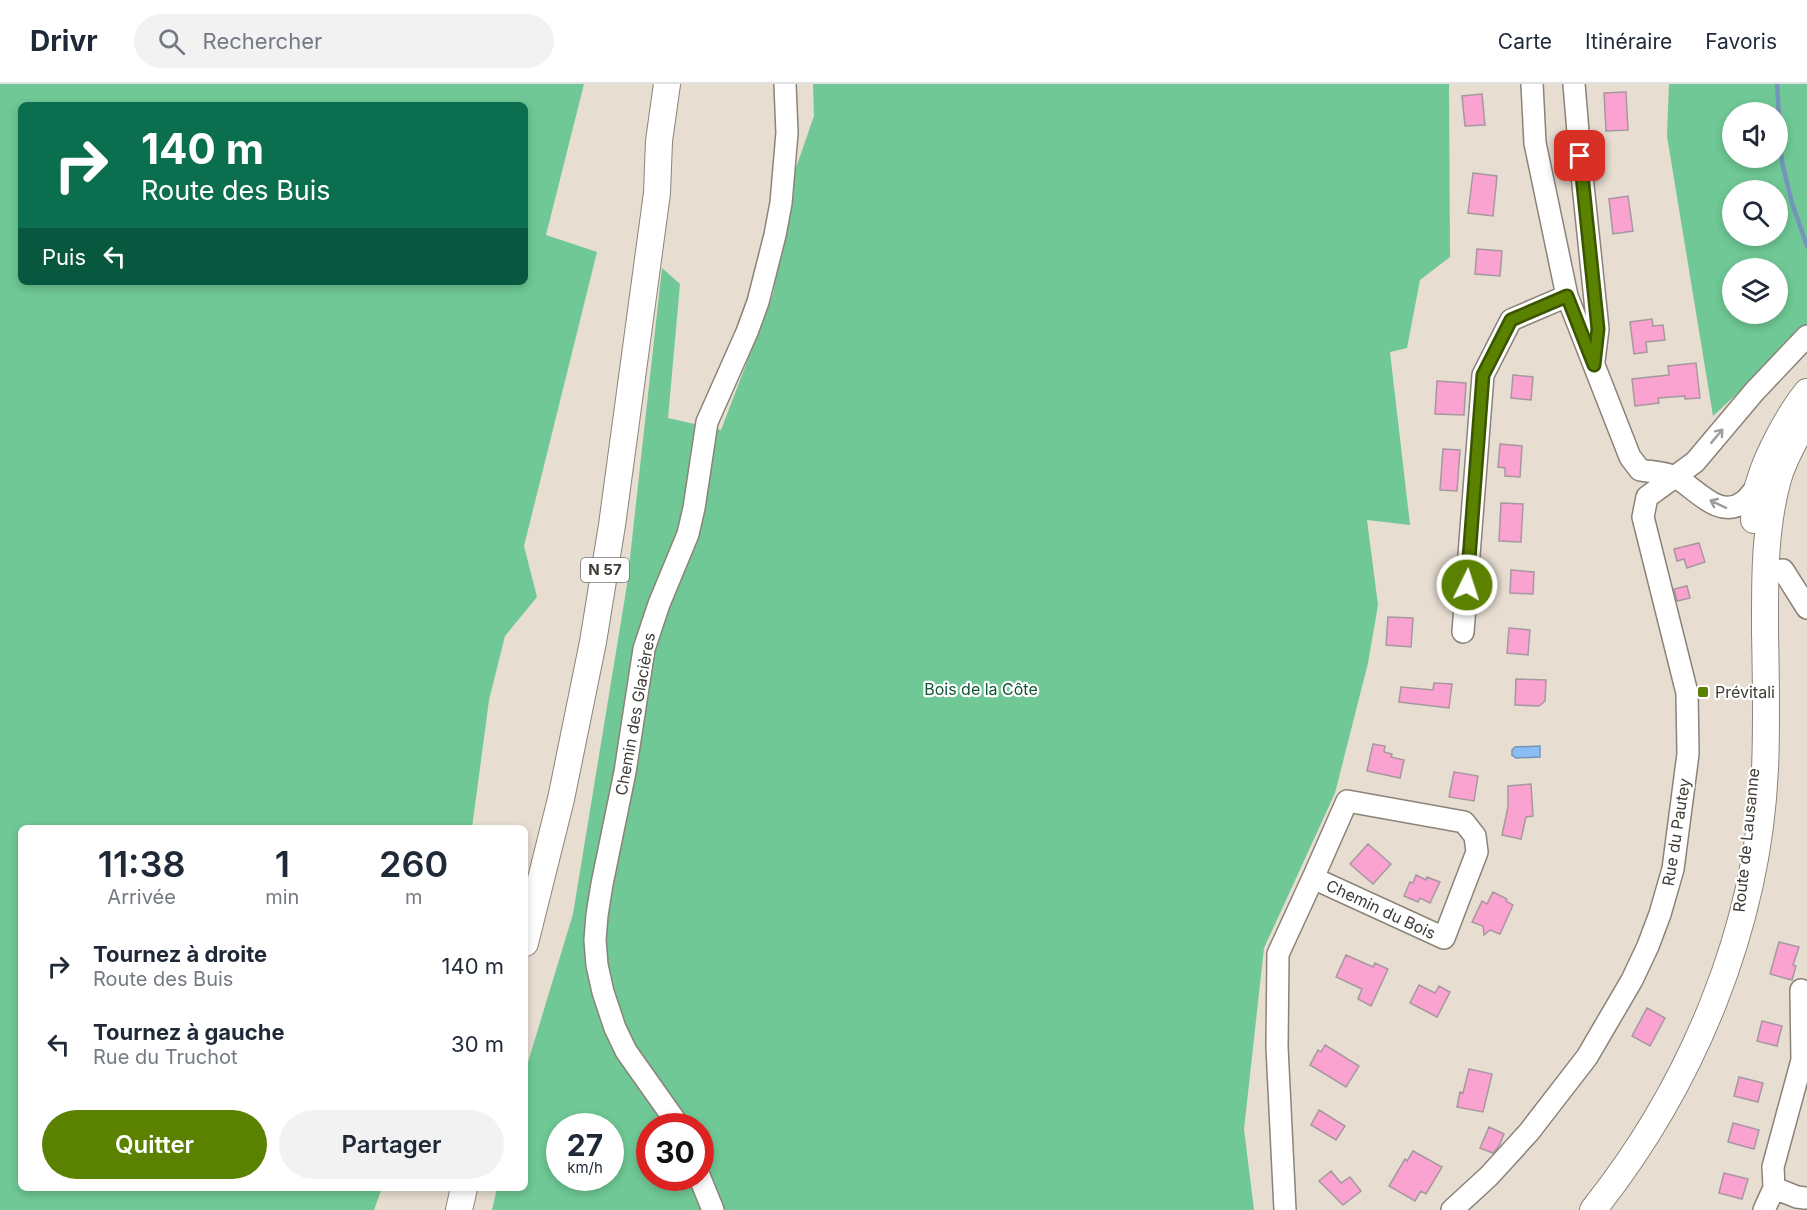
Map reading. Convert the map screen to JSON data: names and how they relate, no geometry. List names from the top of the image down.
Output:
{
  "streets": {
    "main road": ["N 57", "Route de Lausanne"],
    "street": ["Chemin des Glacières", "Rue du Pautey", "Chemin du Bois"]
  },
  "parks": ["Bois de la Côte"],
  "places": {
    "transit": ["Prévitali"]
  },
  "page": {
    "header": "Drivr",
    "search": "Rechercher",
    "nav": ["Carte", "Itinéraire", "Favoris"],
    "turn": ["140 m", "Route des Buis"],
    "then": "Puis",
    "eta": [
      "11:38",
      "Arrivée",
      "1",
      "min",
      "260",
      "m"
    ],
    "list": [
      {
        "name": "Tournez à droite",
        "note": "Route des Buis",
        "value": "140 m"
      },
      {
        "name": "Tournez à gauche",
        "note": "Rue du Truchot",
        "value": "30 m"
      }
    ],
    "buttons": ["Quitter", "Partager"],
    "speed": "27 km/h",
    "limit": "30"
  }
}
